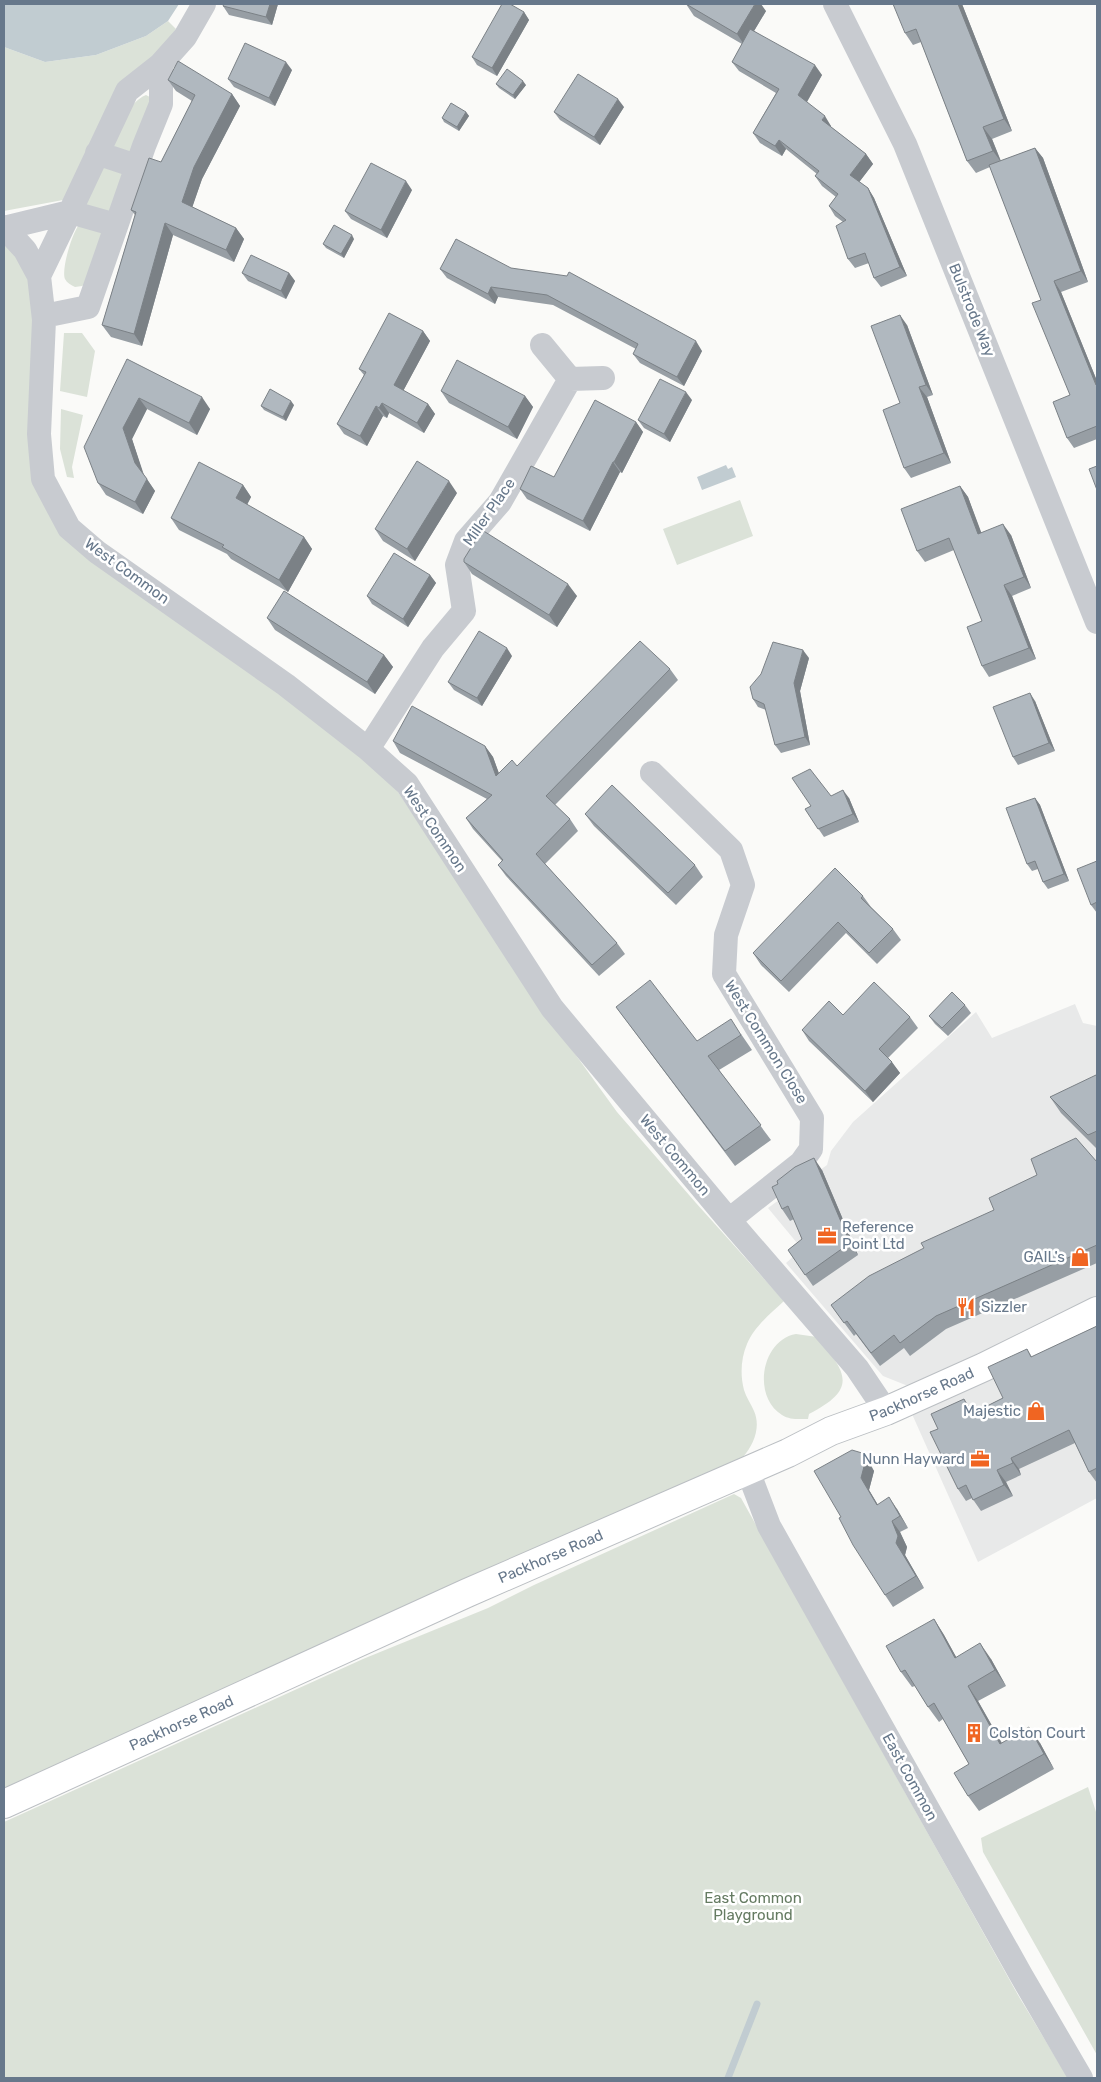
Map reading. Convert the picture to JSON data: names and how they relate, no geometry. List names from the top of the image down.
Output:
{
  "streets": {
    "main road": ["Packhorse Road"],
    "street": [
      "Bulstrode Way",
      "Miller Place",
      "West Common",
      "West Common Close",
      "East Common"
    ]
  },
  "crossings": [
    ["Miller Place", "West Common"],
    ["West Common", "West Common Close"],
    ["West Common", "Packhorse Road"],
    ["Packhorse Road", "East Common"]
  ],
  "parks": ["East Common Playground"],
  "places": {
    "office": ["Reference Point Ltd", "Nunn Hayward"],
    "shop": ["GAIL's", "Majestic"],
    "restaurant": ["Sizzler"],
    "building": ["Colston Court"]
  }
}
